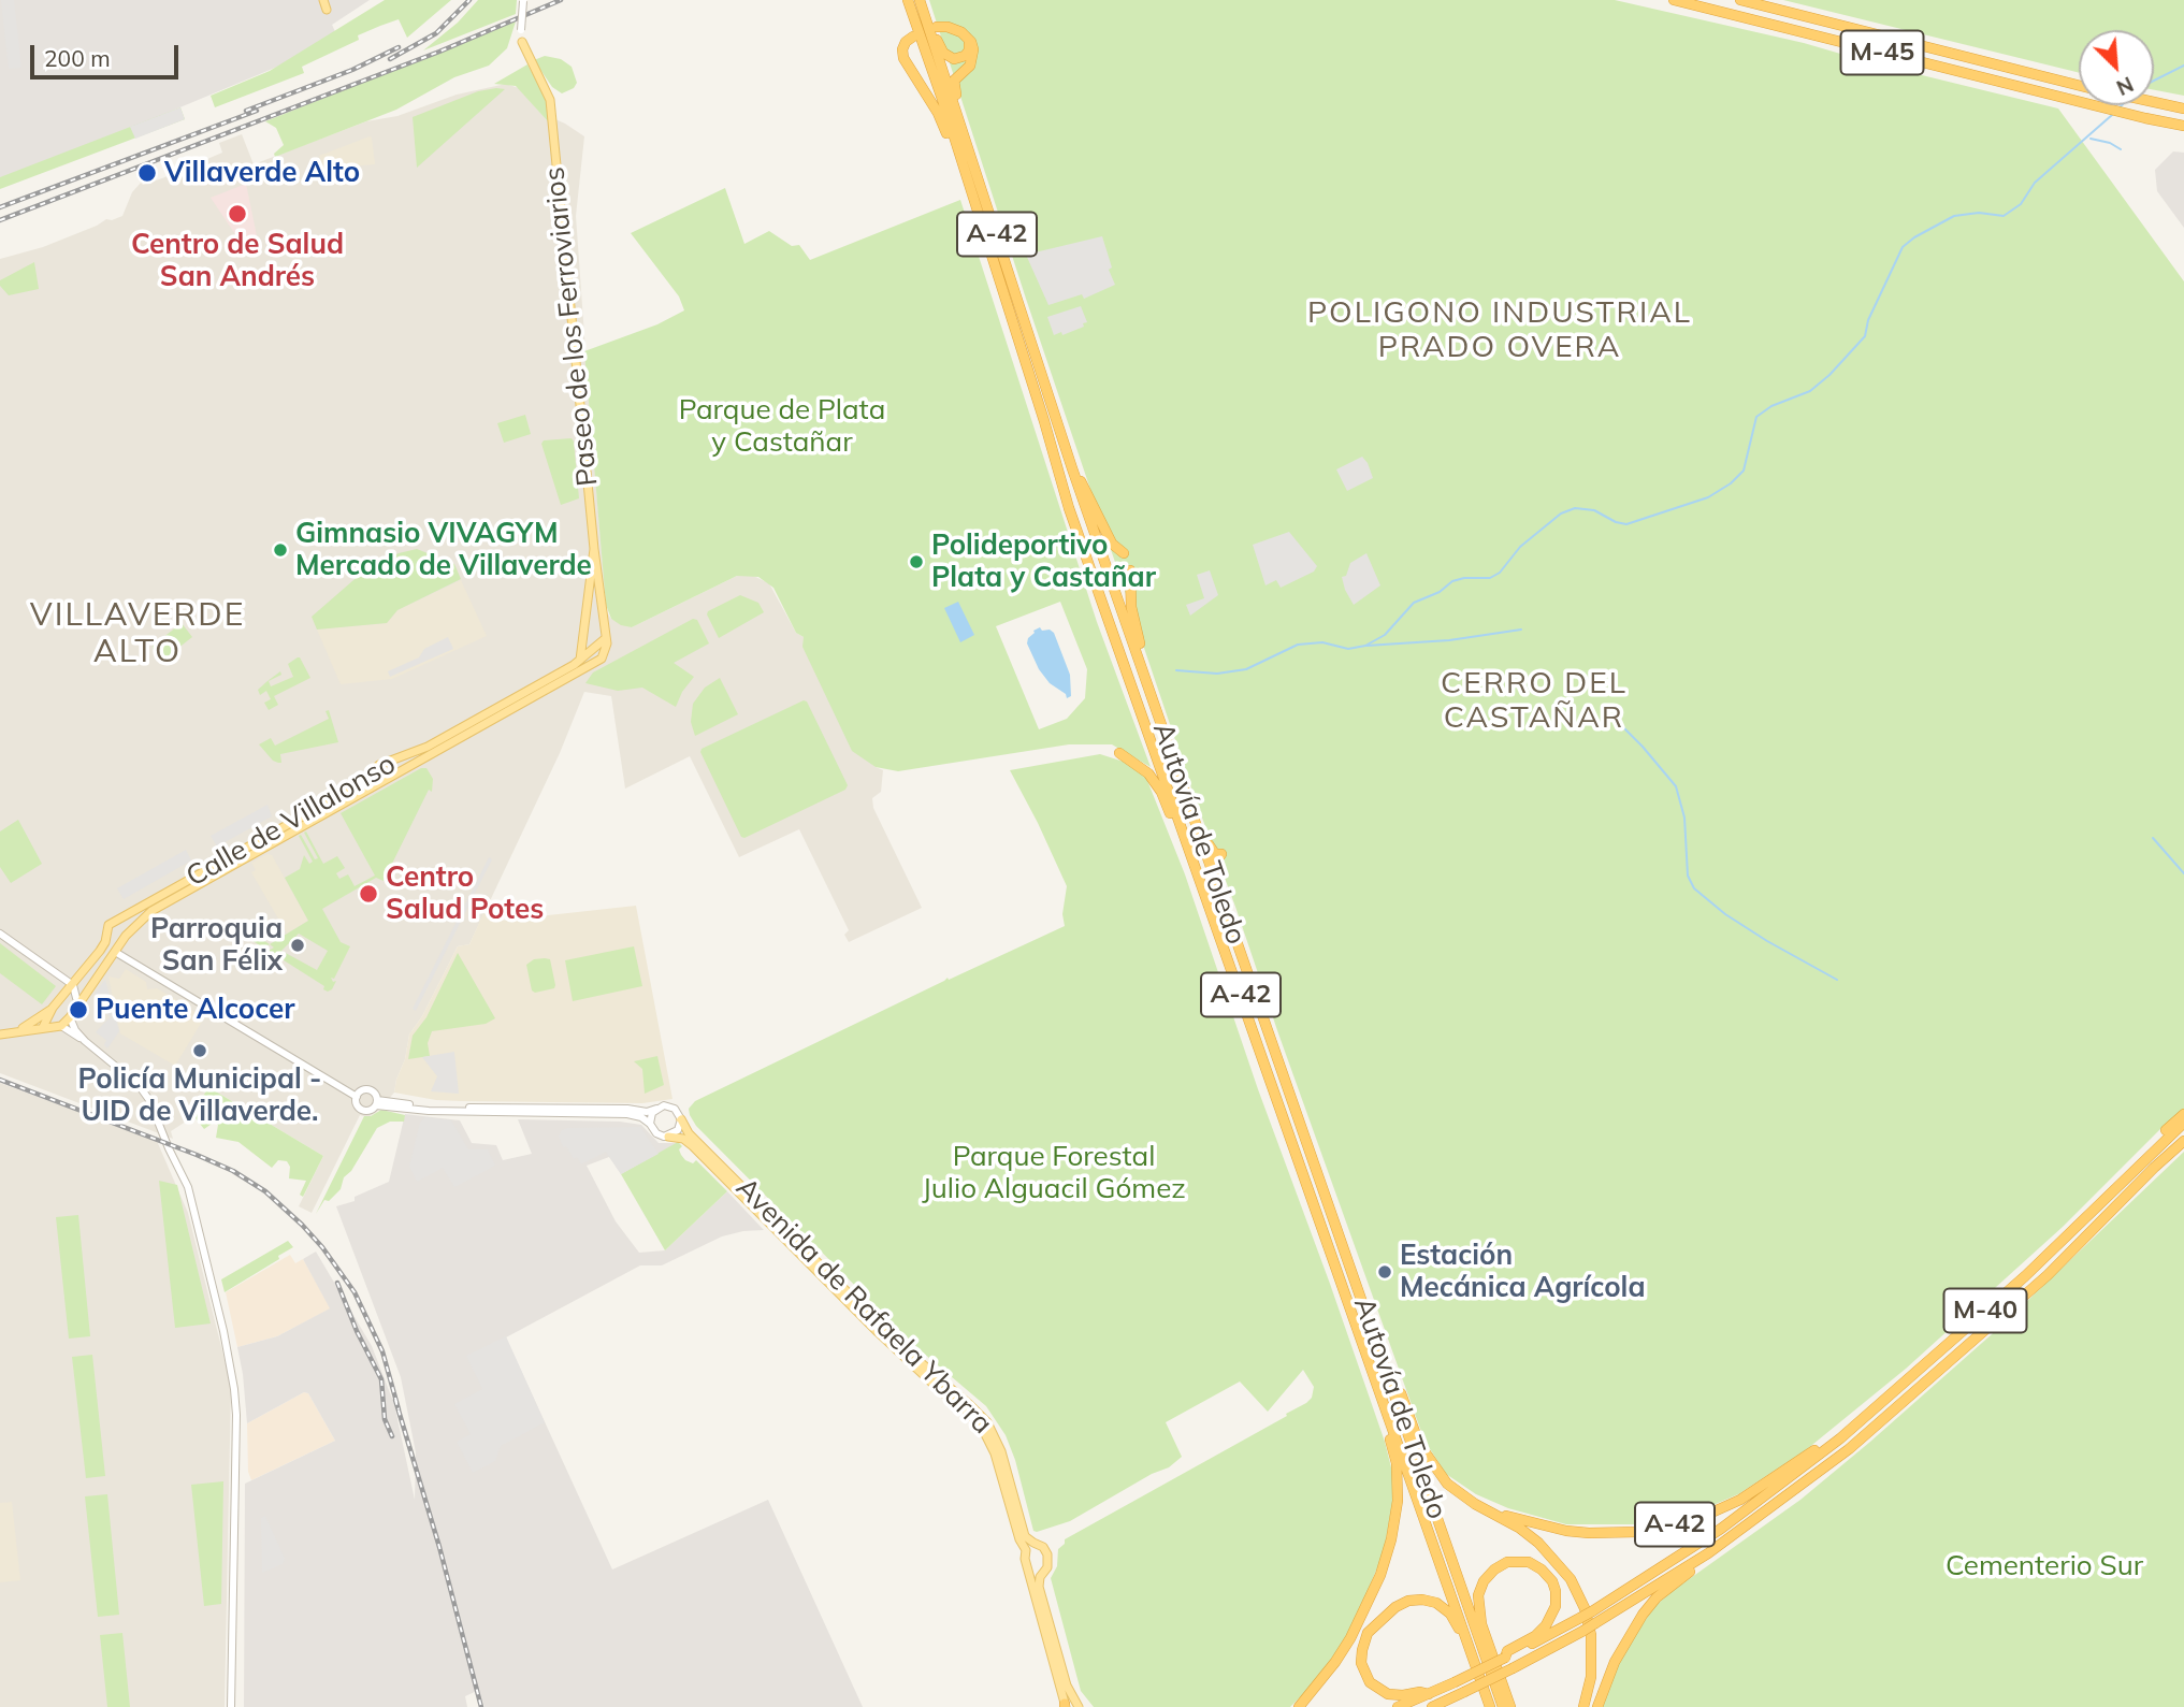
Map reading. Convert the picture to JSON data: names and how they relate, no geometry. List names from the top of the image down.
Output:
{
  "streets": {
    "highway": [
      "M-45",
      "A-42",
      "Autovía de Toledo",
      "M-40"
    ],
    "main road": ["Paseo de los Ferroviarios", "Calle de Villalonso", "Avenida de Rafaela Ybarra"]
  },
  "crossings": [
    ["A-42", "M-40"],
    ["Paseo de los Ferroviarios", "Calle de Villalonso"]
  ],
  "districts": ["POLIGONO INDUSTRIAL PRADO OVERA", "VILLAVERDE ALTO", "CERRO DEL CASTAÑAR"],
  "parks": ["Parque de Plata y Castañar", "Parque Forestal Julio Alguacil Gómez", "Cementerio Sur"],
  "places": [
    "Villaverde Alto",
    "Centro de Salud San Andrés",
    "Gimnasio VIVAGYM Mercado de Villaverde",
    "Polideportivo Plata y Castañar",
    "Centro Salud Potes",
    "Parroquia San Félix",
    "Puente Alcocer",
    "Policía Municipal - UID de Villaverde.",
    "Estación Mecánica Agrícola"
  ],
  "scale_bar": "200 m",
  "north": "bottom right"
}
